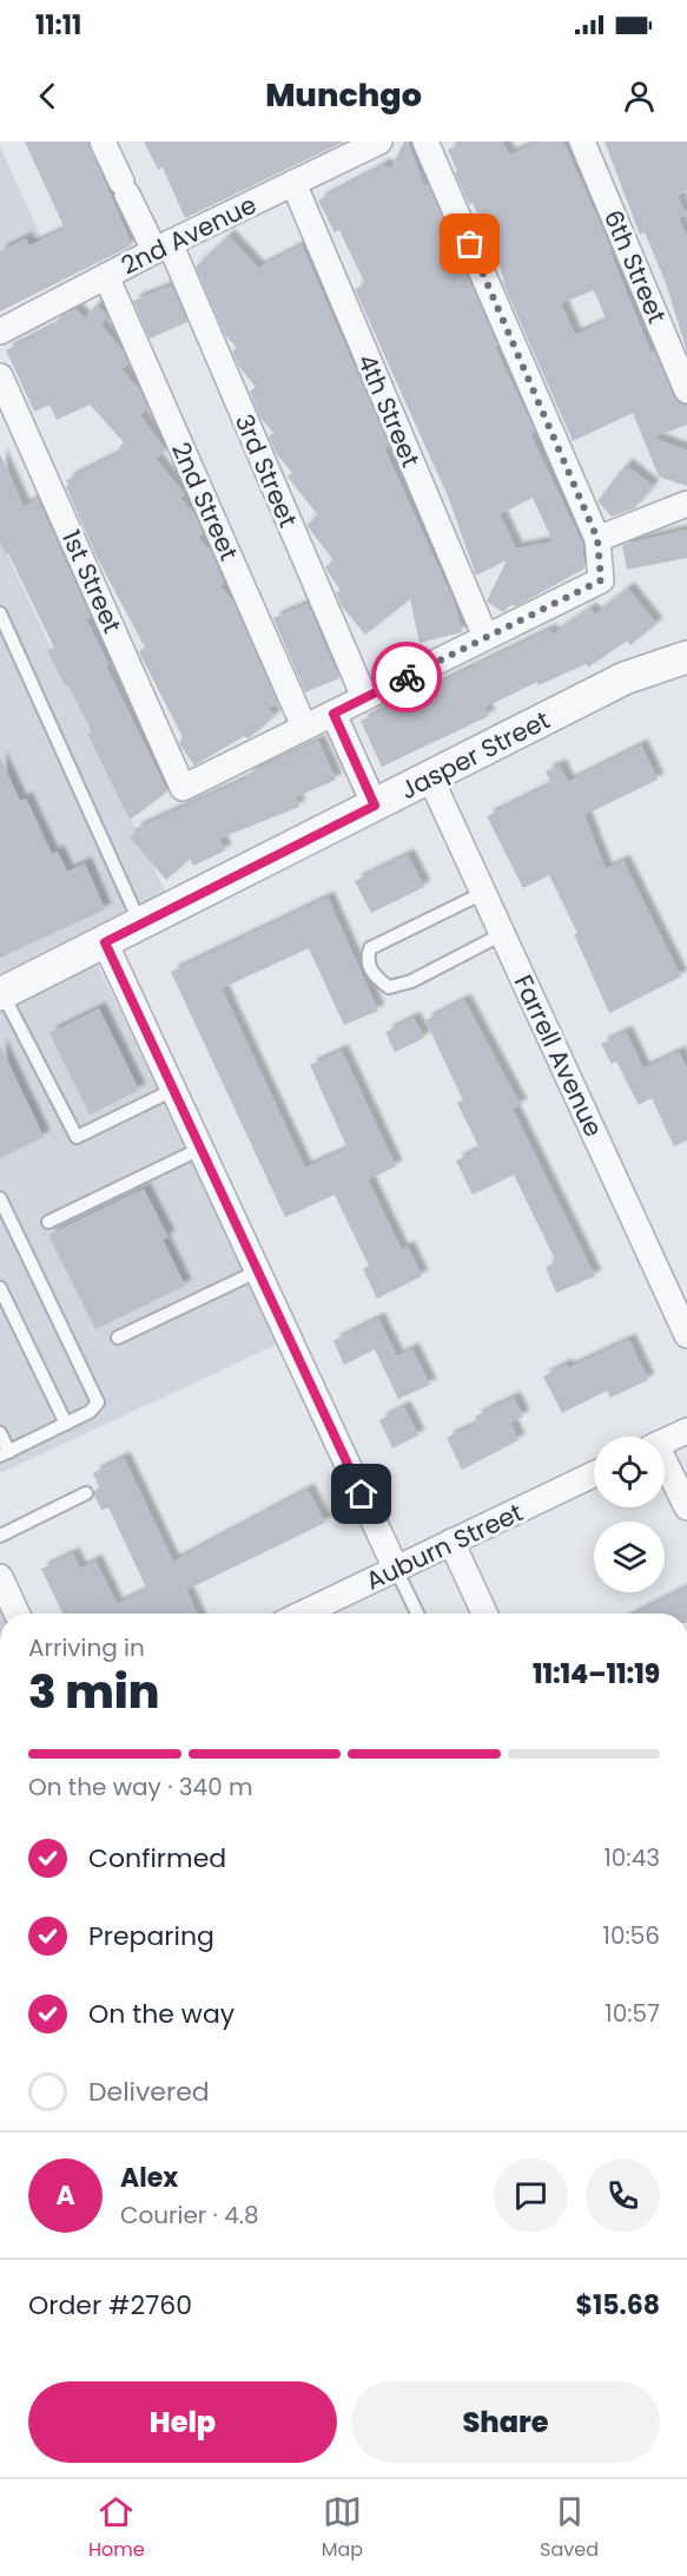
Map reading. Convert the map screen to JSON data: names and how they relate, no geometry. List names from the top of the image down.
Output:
{
  "streets": {
    "street": [
      "2nd Avenue",
      "6th Street",
      "4th Street",
      "3rd Street",
      "2nd Street",
      "1st Street",
      "Jasper Street",
      "Farrell Avenue",
      "Auburn Street"
    ]
  },
  "crossings": [
    ["2nd Avenue", "4th Street"],
    ["2nd Avenue", "3rd Street"],
    ["2nd Avenue", "2nd Street"],
    ["2nd Street", "1st Street"],
    ["Jasper Street", "Farrell Avenue"]
  ],
  "page": {
    "status": "11:11",
    "header": "Munchgo",
    "heading": ["3 min", "Arriving in", "11:14–11:19"],
    "panel": [
      "Alex",
      "Courier · 4.8",
      "Order #2760",
      "$15.68"
    ],
    "bar": "On the way · 340 m",
    "list": [
      ["Confirmed", "10:43"],
      ["Preparing", "10:56"],
      ["On the way", "10:57"],
      "Delivered"
    ],
    "round": "A",
    "buttons": ["Help", "Share"],
    "tabs": ["Home", "Map", "Saved"]
  }
}
